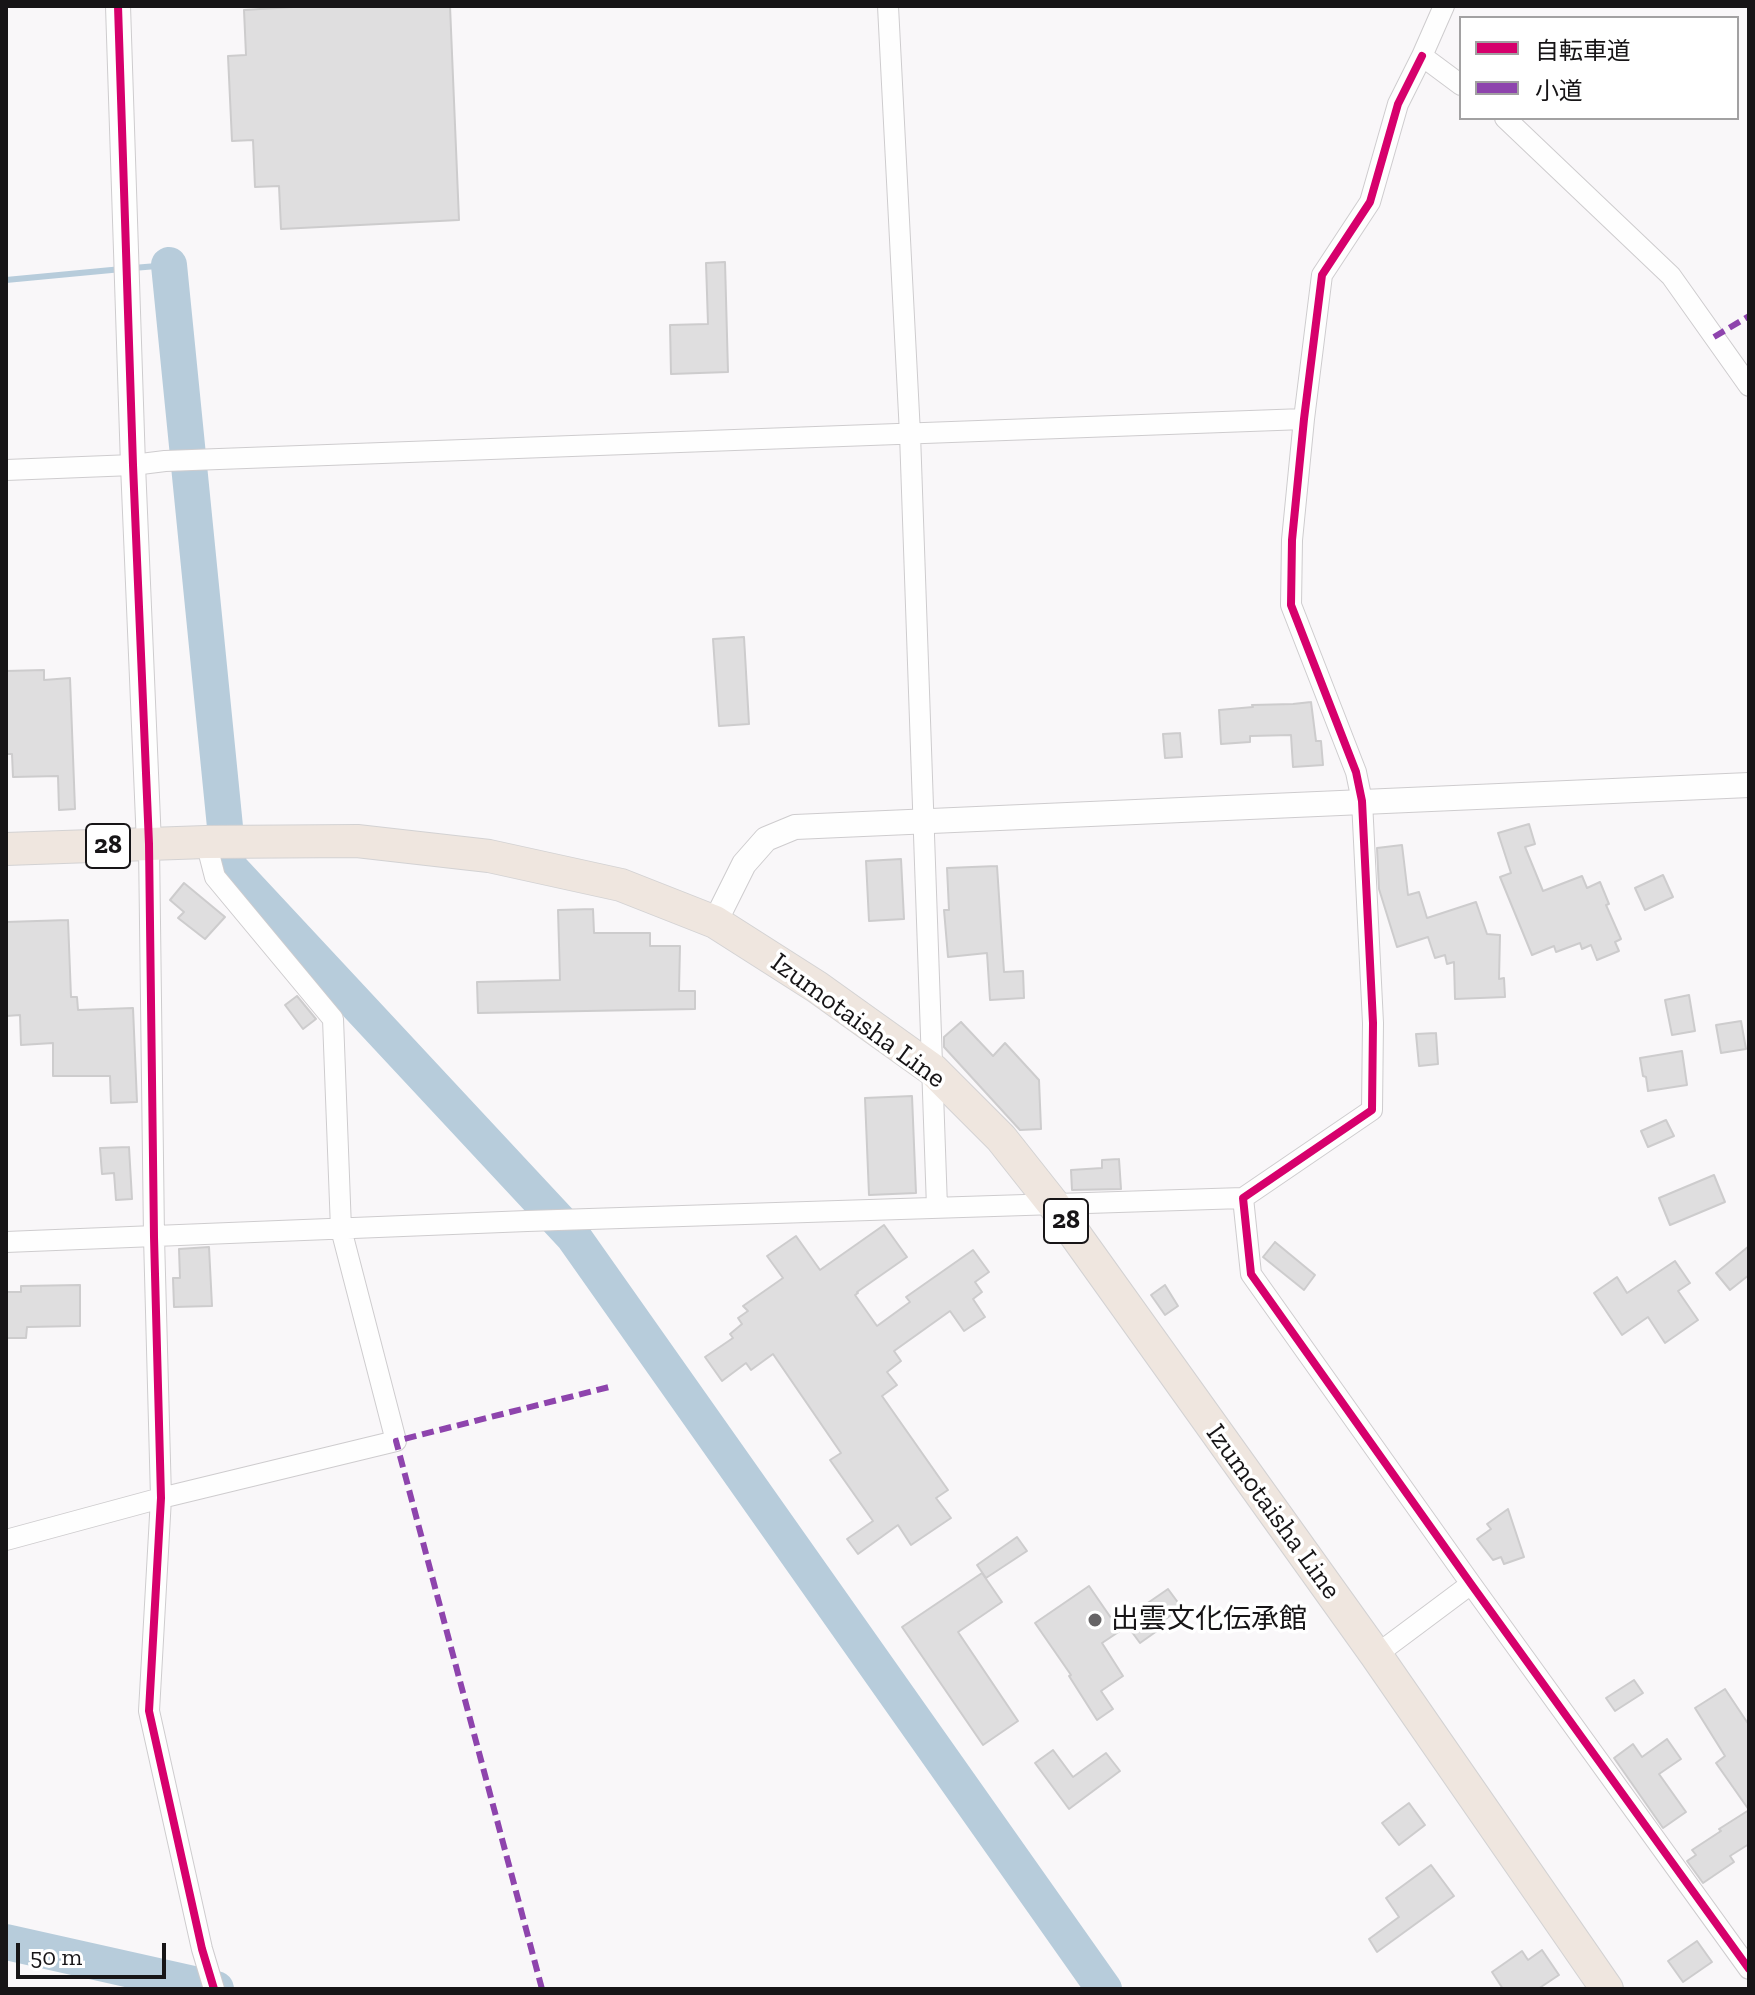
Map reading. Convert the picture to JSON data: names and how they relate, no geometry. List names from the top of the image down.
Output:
{
  "streets": {
    "main road": ["28", "Izumotaisha Line"]
  },
  "places": ["出雲文化伝承館"],
  "legend": ["自転車道", "小道"],
  "scale_bar": "50 m"
}
